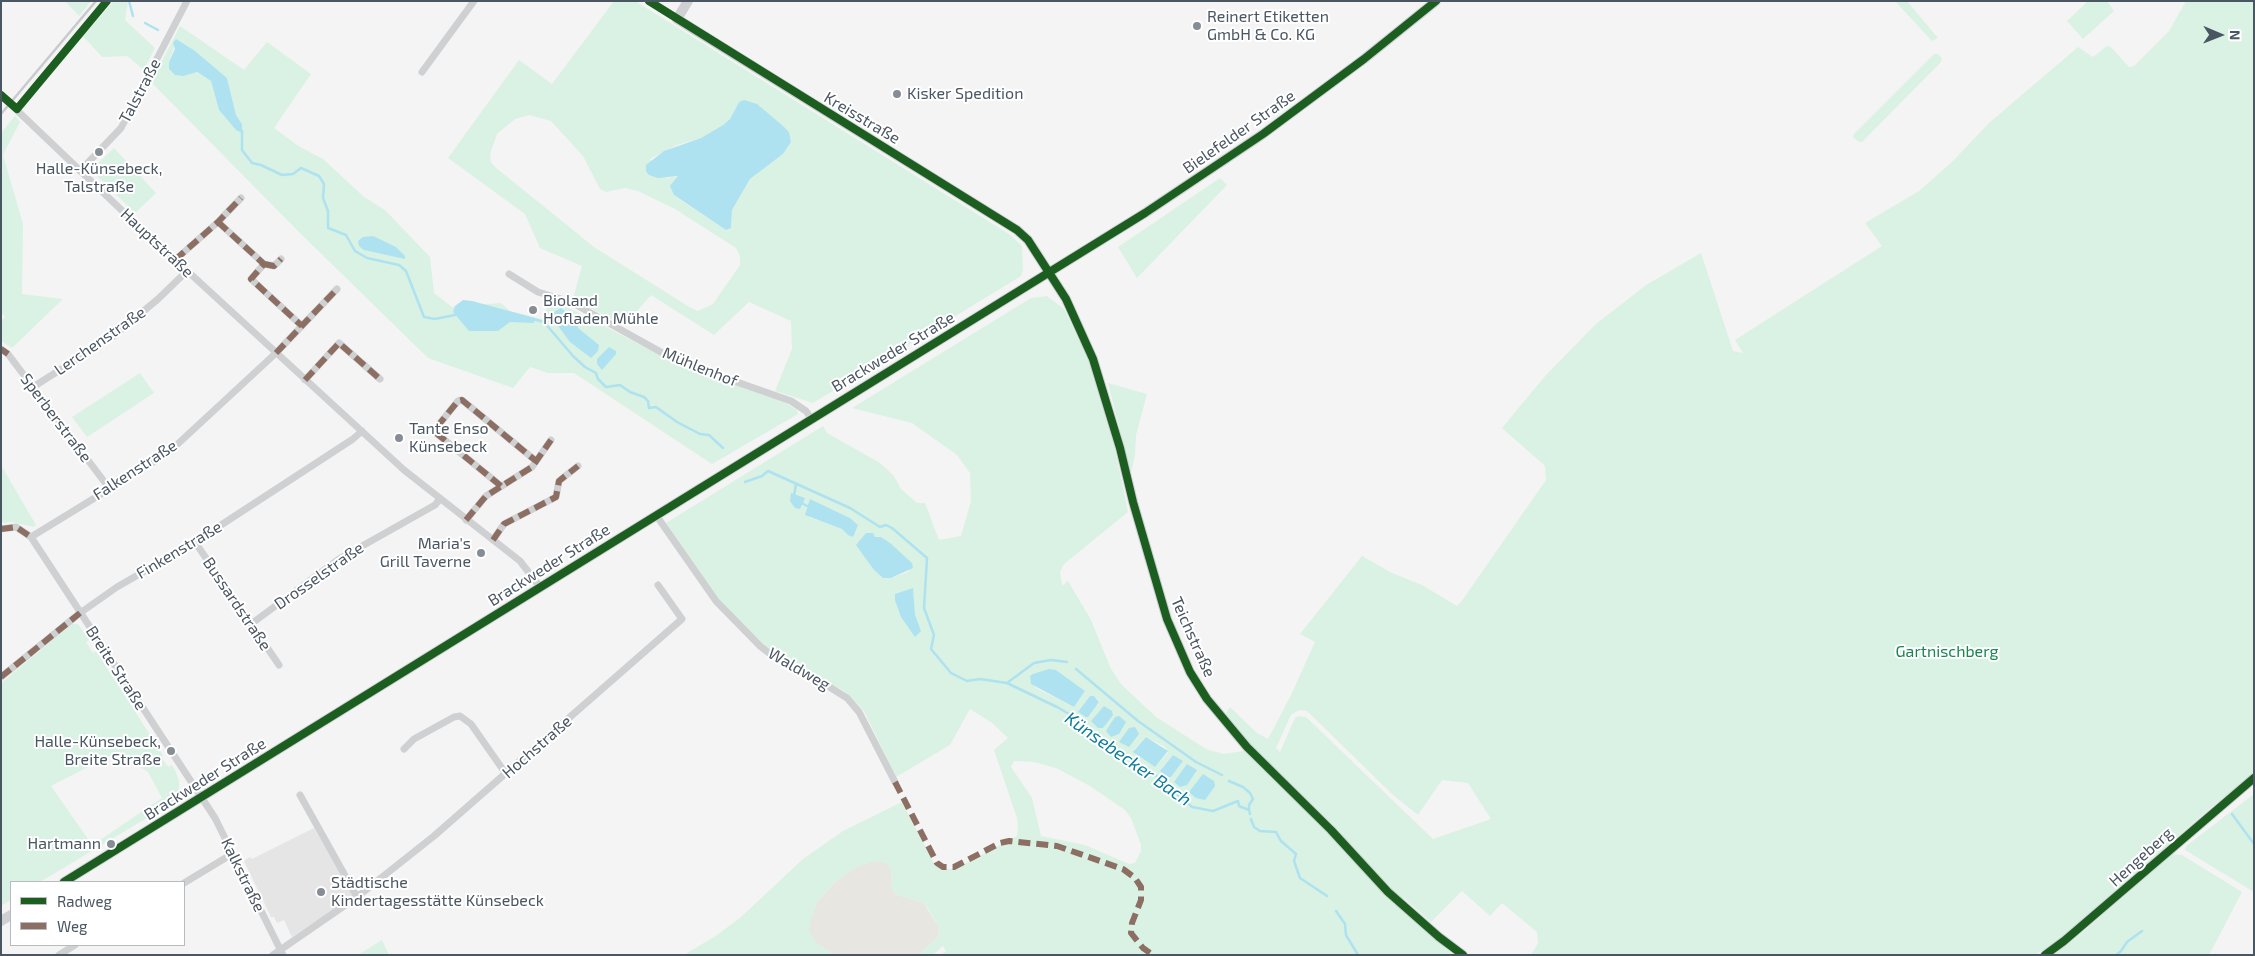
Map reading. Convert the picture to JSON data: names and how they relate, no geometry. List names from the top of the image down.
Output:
{
  "streets": {
    "street": [
      "Talstraße",
      "Kreisstraße",
      "Bielefelder Straße",
      "Hauptstraße",
      "Lerchenstraße",
      "Brackweder Straße",
      "Mühlenhof",
      "Sperberstraße",
      "Falkenstraße",
      "Finkenstraße",
      "Drosselstraße",
      "Bussardstraße",
      "Teichstraße",
      "Breite Straße",
      "Waldweg",
      "Hochstraße",
      "Hengeberg",
      "Kalkstraße"
    ]
  },
  "crossings": [
    ["Talstraße", "Hauptstraße"],
    ["Kreisstraße", "Bielefelder Straße"],
    ["Kreisstraße", "Brackweder Straße"],
    ["Kreisstraße", "Teichstraße"],
    ["Bielefelder Straße", "Brackweder Straße"],
    ["Bielefelder Straße", "Teichstraße"],
    ["Hauptstraße", "Lerchenstraße"],
    ["Hauptstraße", "Brackweder Straße"],
    ["Hauptstraße", "Falkenstraße"],
    ["Hauptstraße", "Finkenstraße"],
    ["Hauptstraße", "Drosselstraße"],
    ["Lerchenstraße", "Sperberstraße"],
    ["Brackweder Straße", "Mühlenhof"],
    ["Brackweder Straße", "Teichstraße"],
    ["Brackweder Straße", "Breite Straße"],
    ["Brackweder Straße", "Waldweg"],
    ["Brackweder Straße", "Kalkstraße"],
    ["Sperberstraße", "Falkenstraße"],
    ["Falkenstraße", "Breite Straße"],
    ["Finkenstraße", "Bussardstraße"],
    ["Finkenstraße", "Breite Straße"],
    ["Drosselstraße", "Bussardstraße"],
    ["Breite Straße", "Kalkstraße"],
    ["Hochstraße", "Kalkstraße"]
  ],
  "water": ["Künsebecker Bach"],
  "parks": ["Gartnischberg"],
  "places": [
    "Reinert Etiketten GmbH & Co. KG",
    "Kisker Spedition",
    "Halle-Künsebeck, Talstraße",
    "Bioland Hofladen Mühle",
    "Tante Enso Künsebeck",
    "Maria's Grill Taverne",
    "Halle-Künsebeck, Breite Straße",
    "Hartmann",
    "Städtische Kindertagesstätte Künsebeck"
  ],
  "legend": ["Radweg", "Weg"],
  "north": "right"
}
